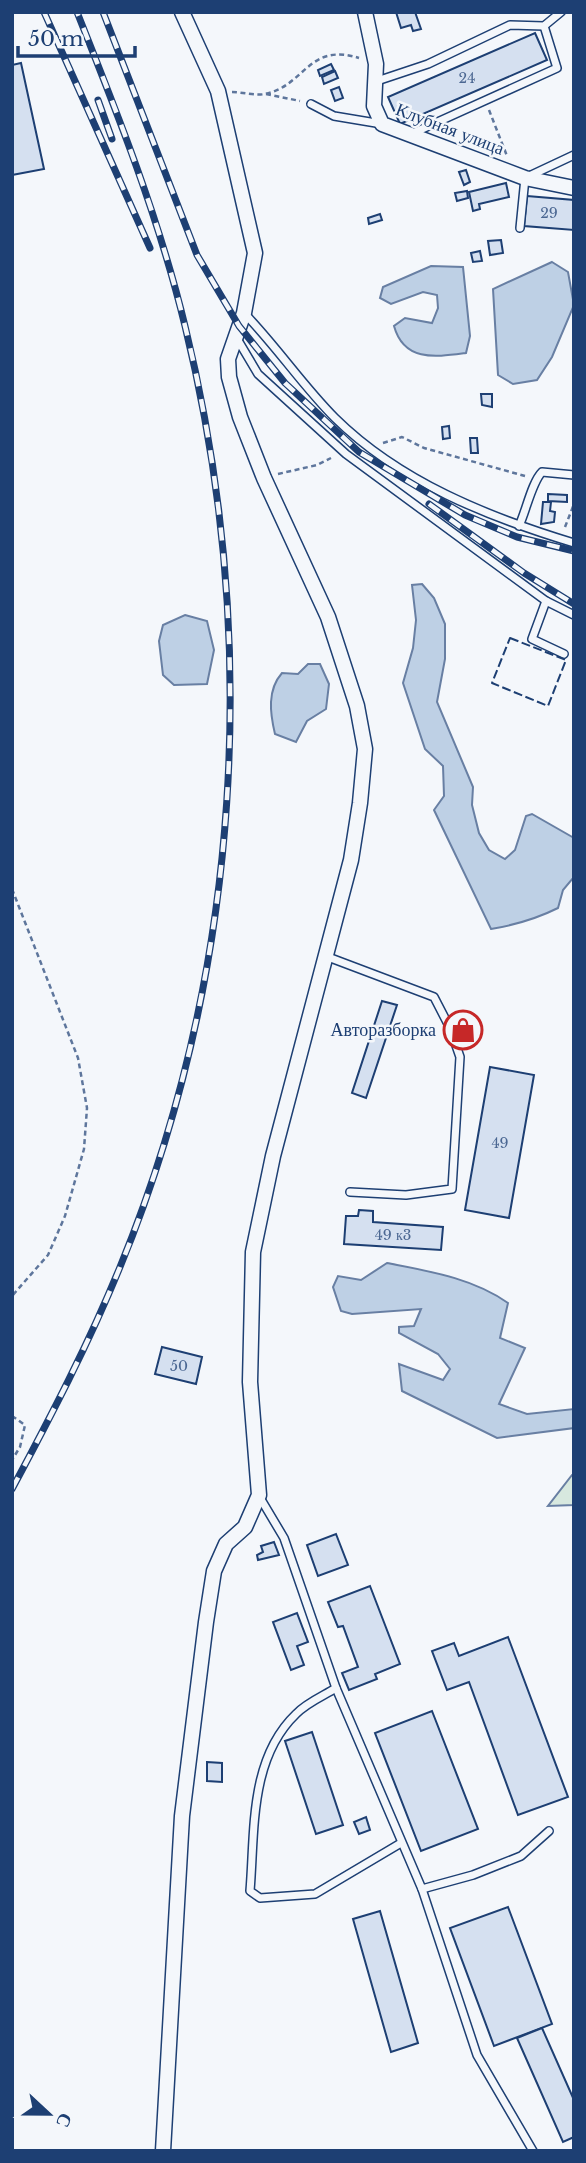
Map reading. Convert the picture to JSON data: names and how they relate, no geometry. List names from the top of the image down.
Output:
{
  "streets": {
    "street": ["Клубная улица"]
  },
  "places": {
    "shop": ["Авторазборка"]
  },
  "house_numbers": [
    "24",
    "29",
    "49",
    "49 к3",
    "50"
  ],
  "scale_bar": "50 m",
  "north": "right"
}
